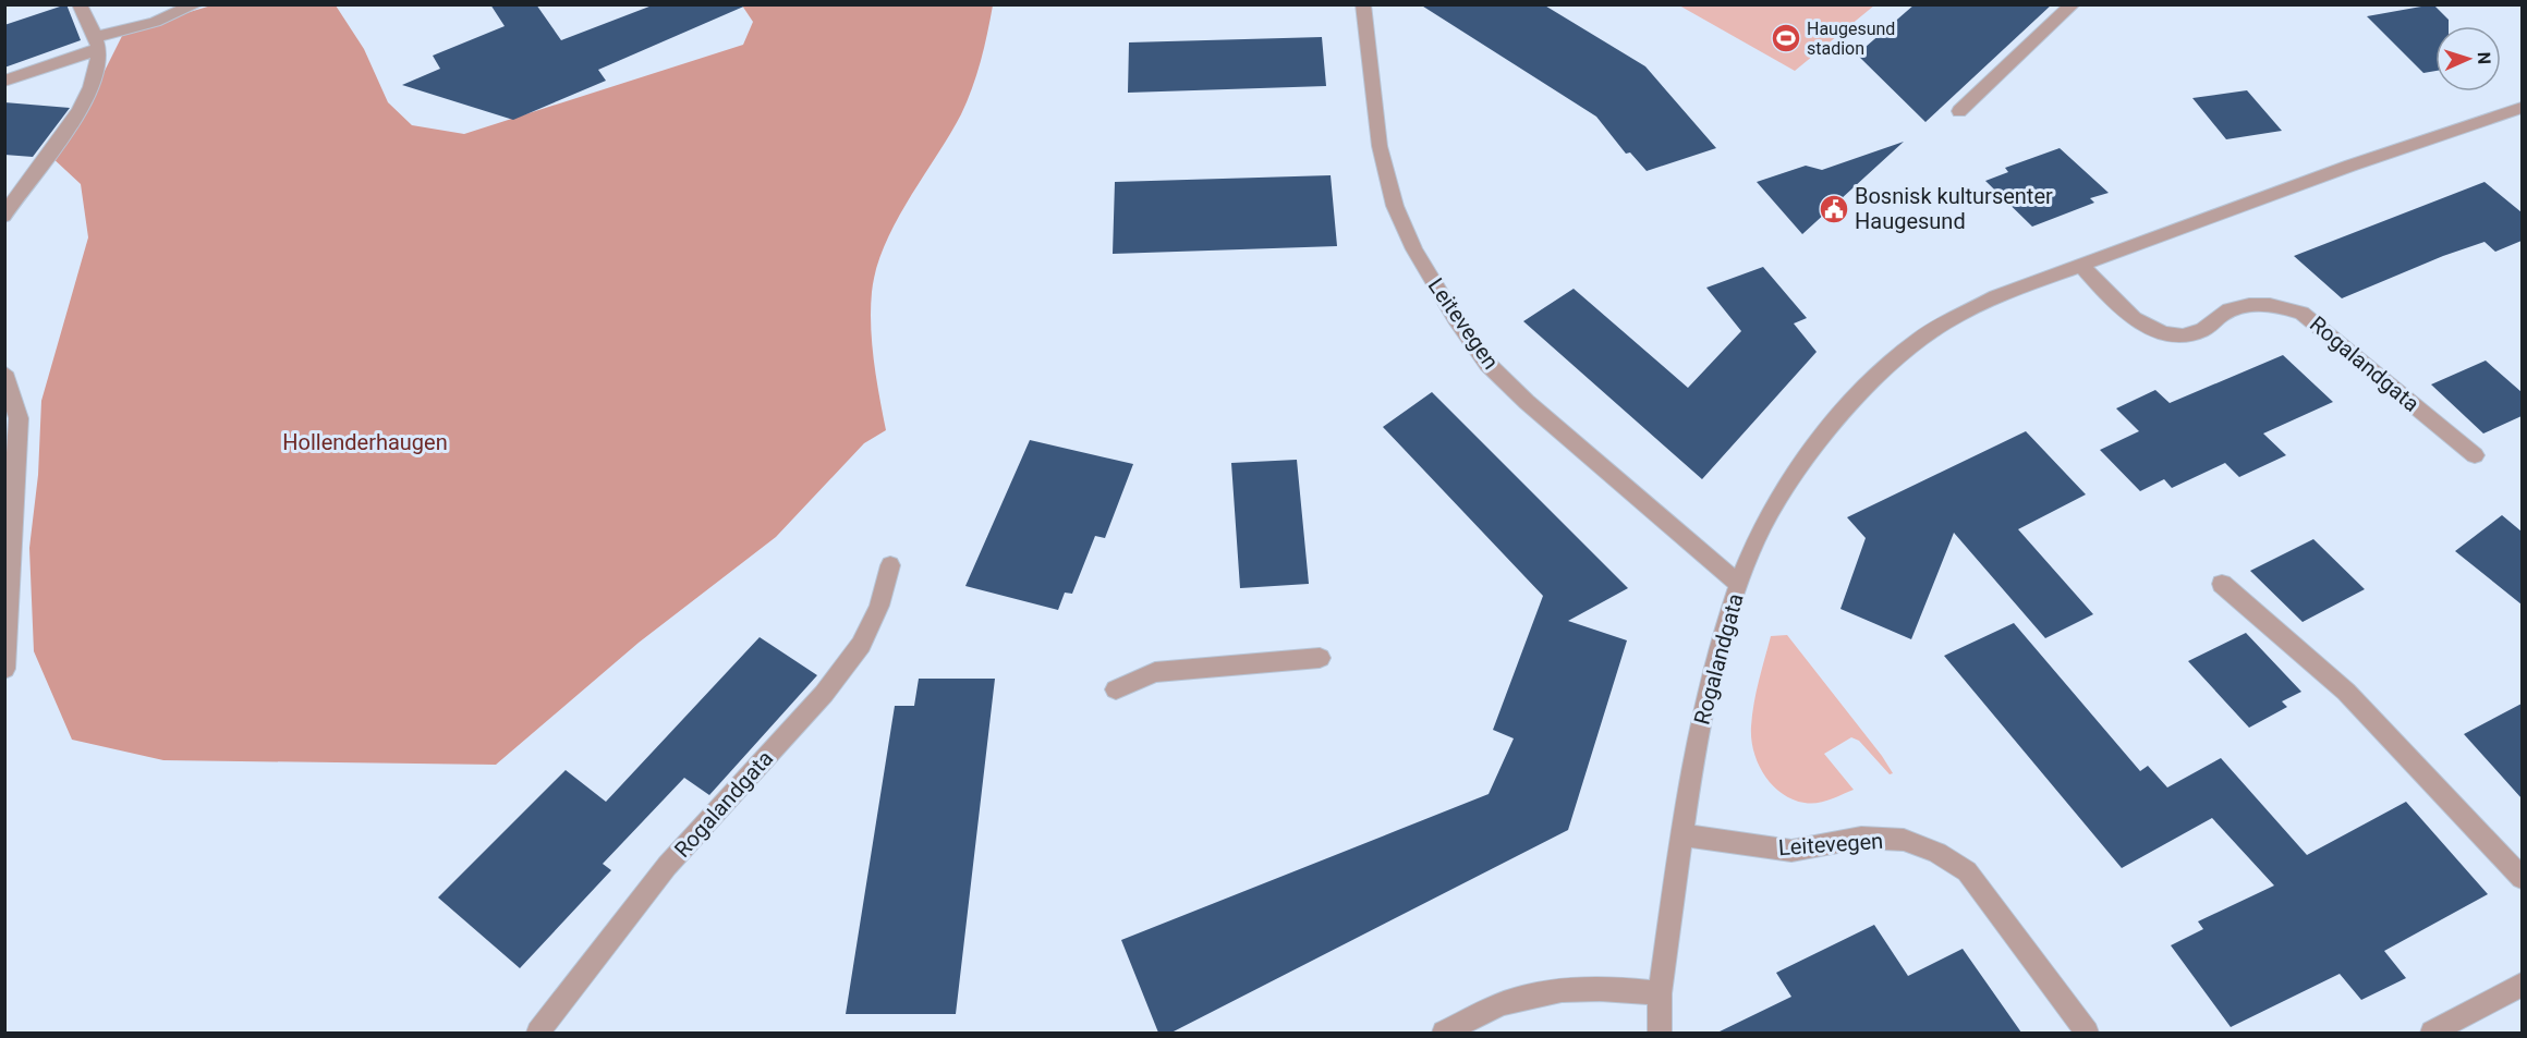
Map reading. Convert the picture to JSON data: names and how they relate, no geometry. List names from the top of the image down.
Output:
{
  "streets": {
    "street": ["Leitevegen", "Rogalandgata"]
  },
  "crossings": [
    ["Leitevegen", "Rogalandgata"]
  ],
  "parks": ["Hollenderhaugen"],
  "places": {
    "sports": ["Haugesund stadion"],
    "public building": ["Bosnisk kultursenter Haugesund"]
  },
  "north": "right"
}
